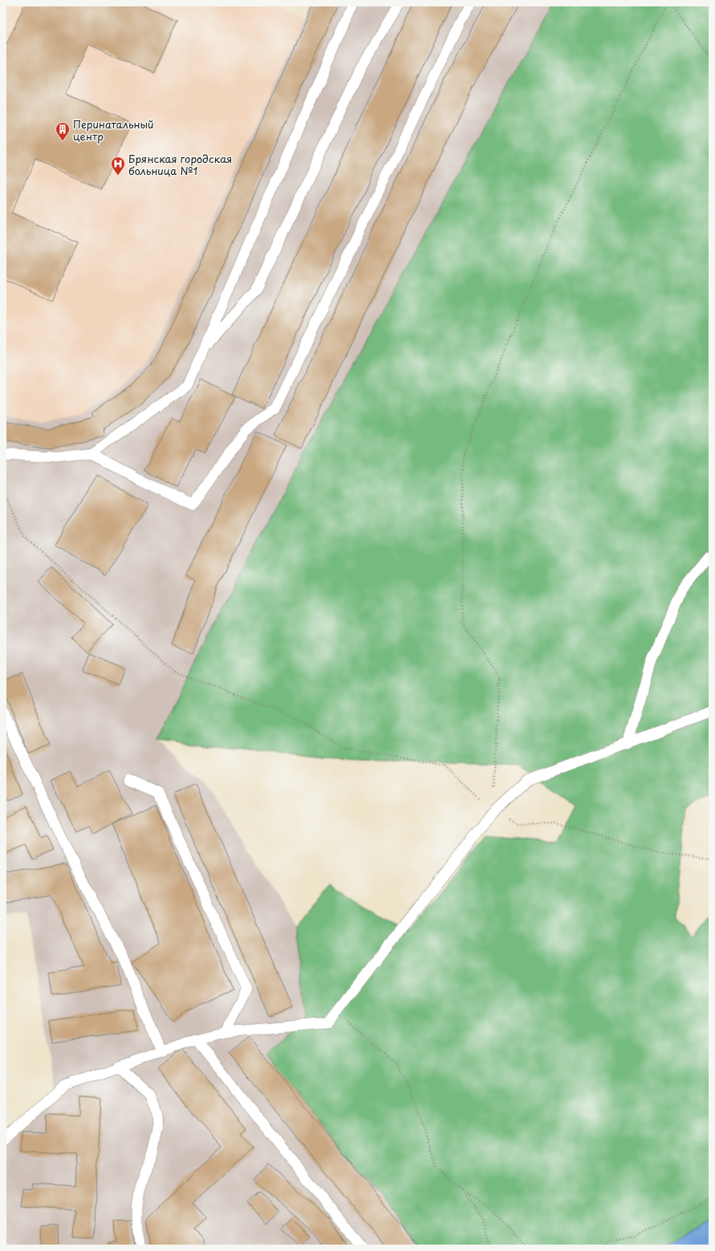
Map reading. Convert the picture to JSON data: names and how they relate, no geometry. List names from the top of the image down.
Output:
{
  "places": {
    "building": ["Перинатальный центр"],
    "hospital": ["Брянская городская больница №1"]
  }
}
